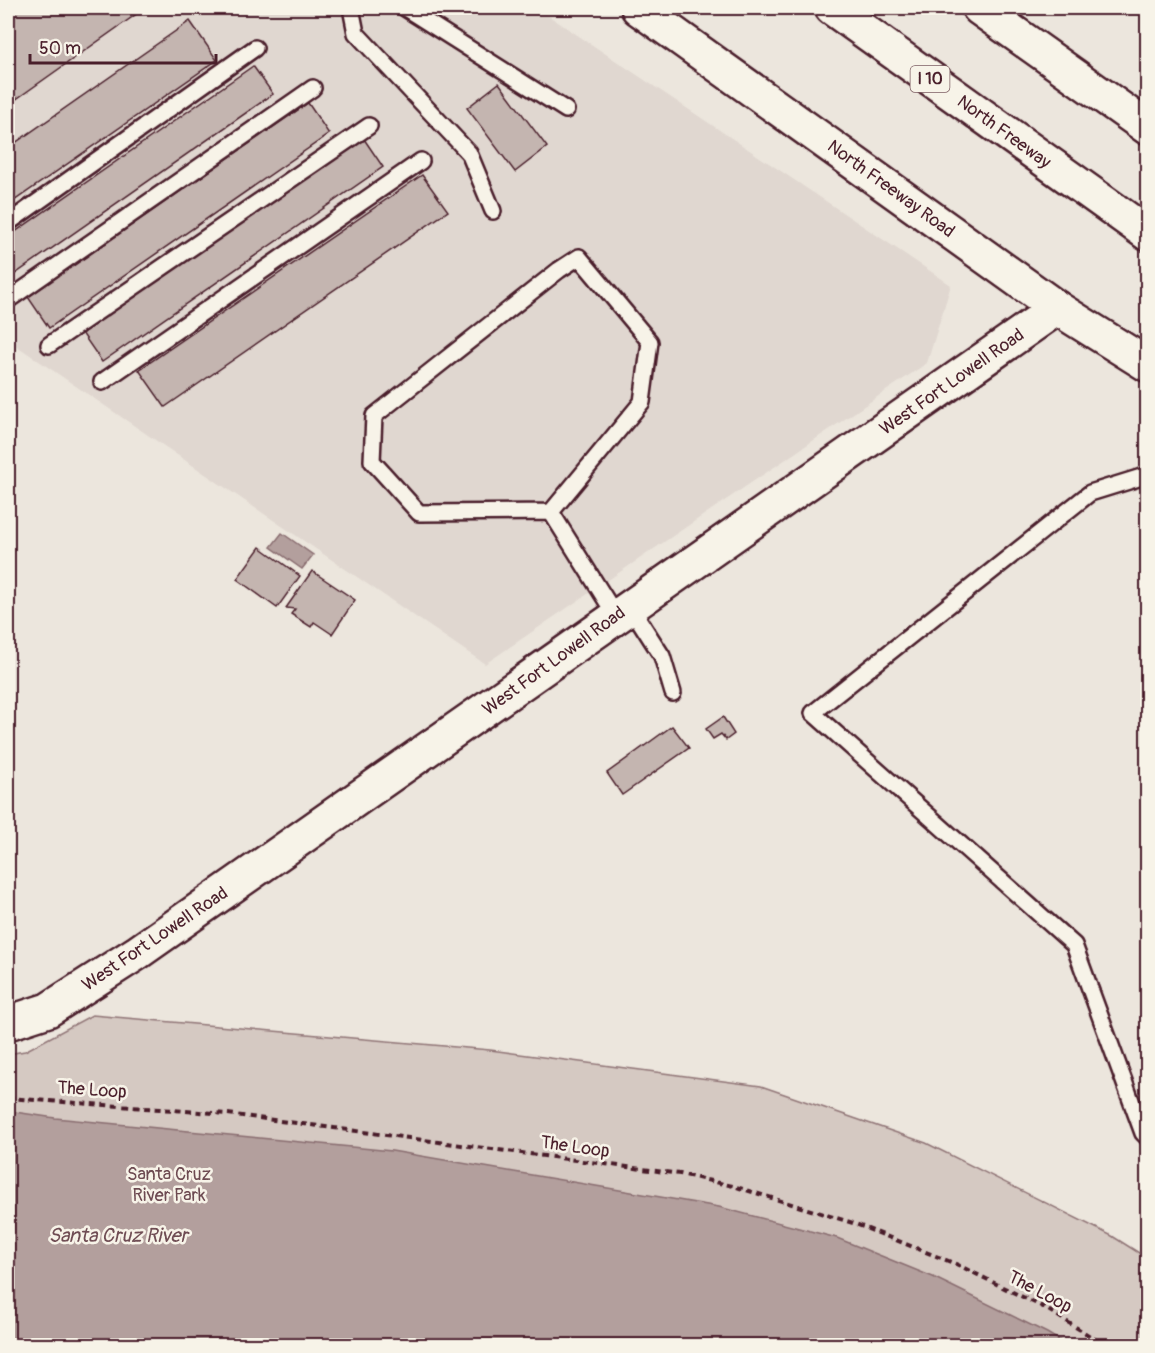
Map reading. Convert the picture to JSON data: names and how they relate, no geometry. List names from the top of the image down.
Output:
{
  "streets": {
    "main road": [
      "I 10",
      "North Freeway",
      "North Freeway Road",
      "West Fort Lowell Road"
    ],
    "path": ["The Loop"]
  },
  "crossings": [
    ["North Freeway Road", "West Fort Lowell Road"]
  ],
  "water": ["Santa Cruz River"],
  "parks": ["Santa Cruz River Park"],
  "scale_bar": "50 m"
}
